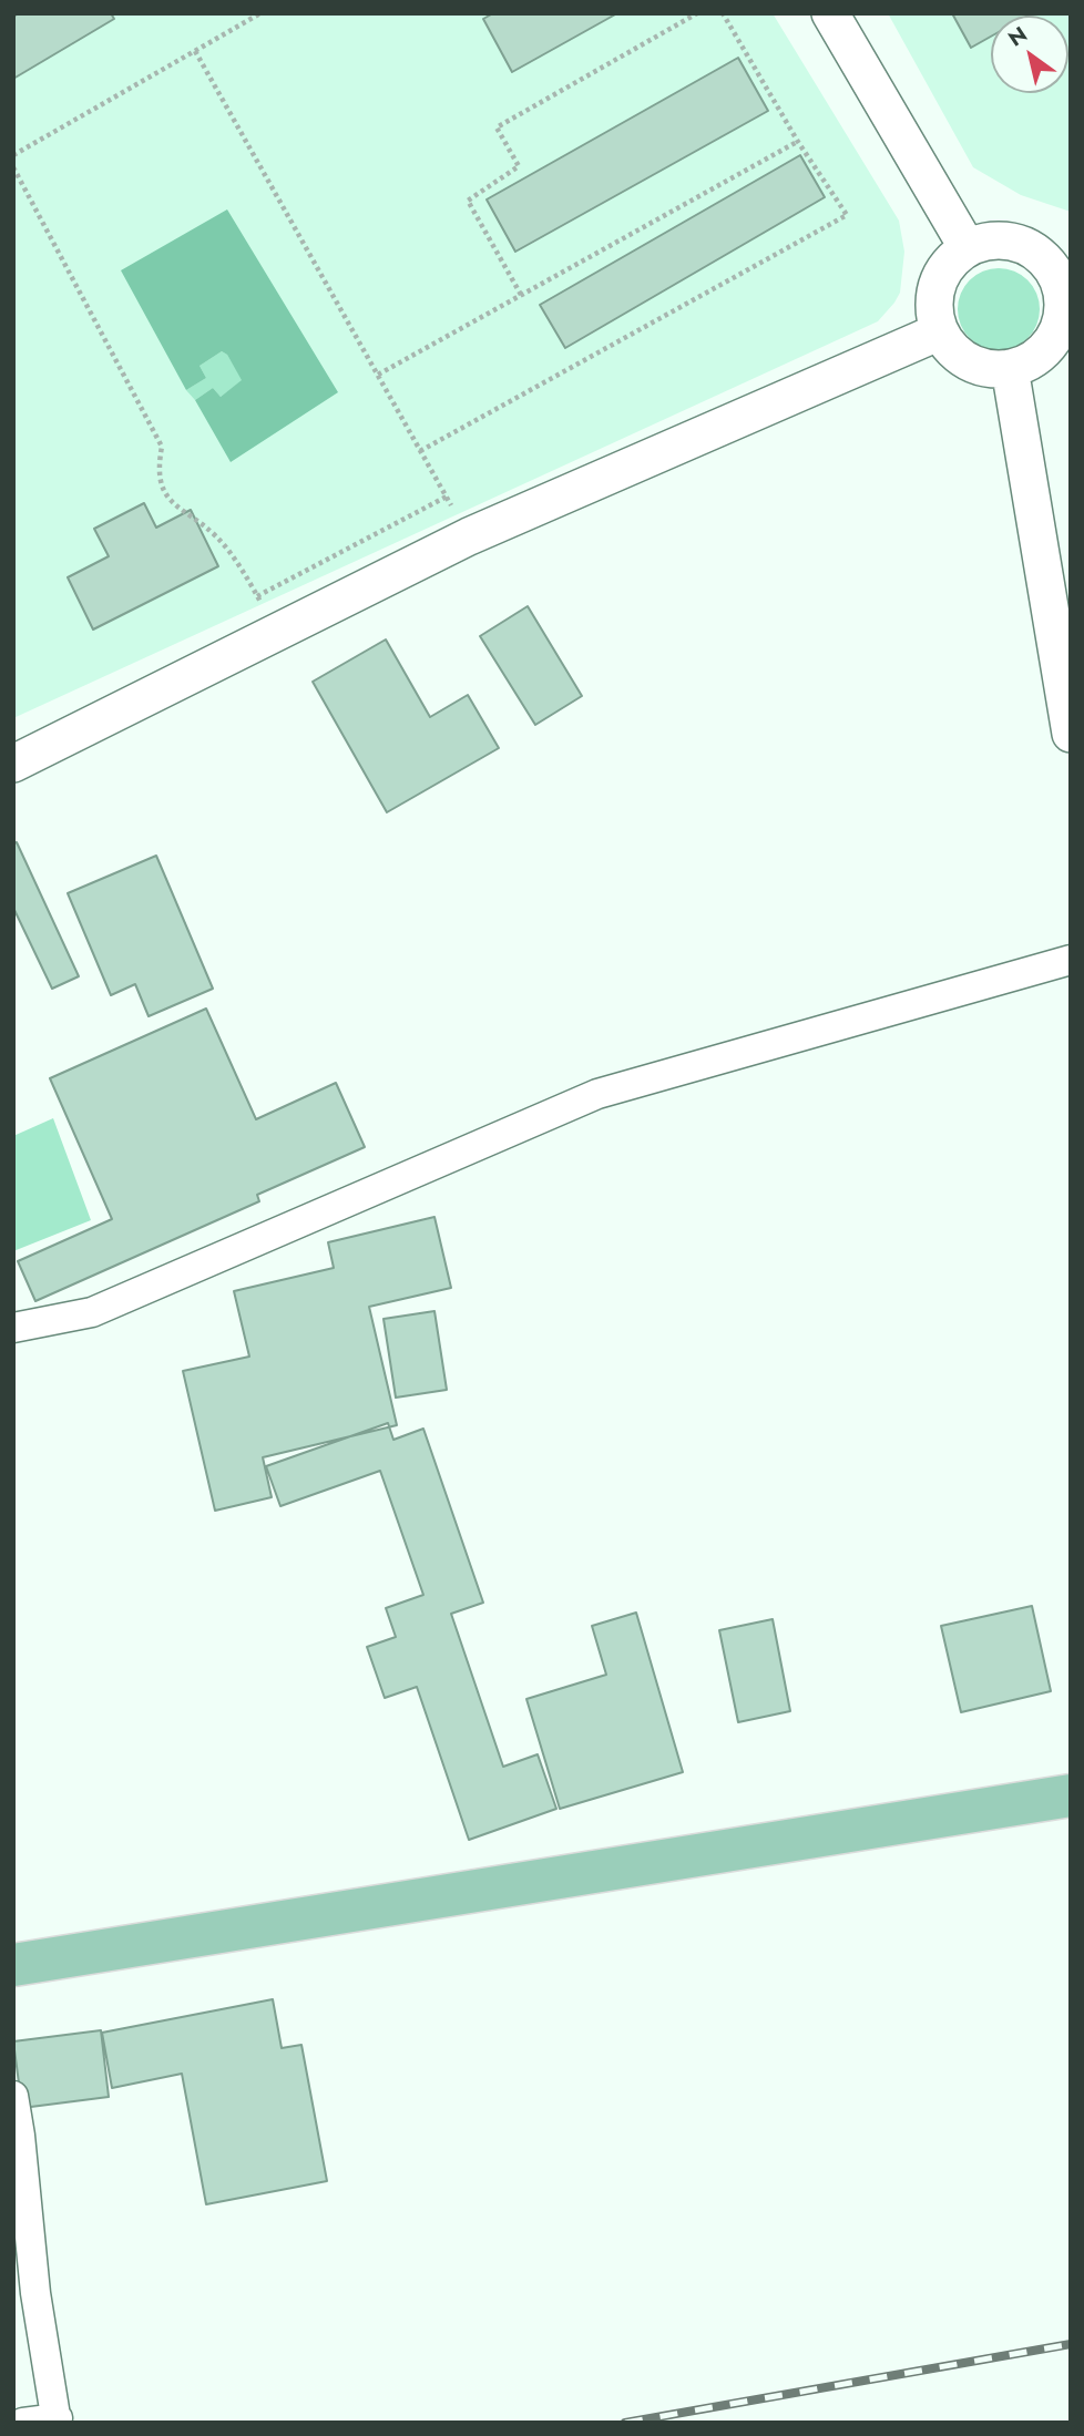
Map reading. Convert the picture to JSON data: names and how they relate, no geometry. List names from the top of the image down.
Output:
{
  "north": "top left"
}
